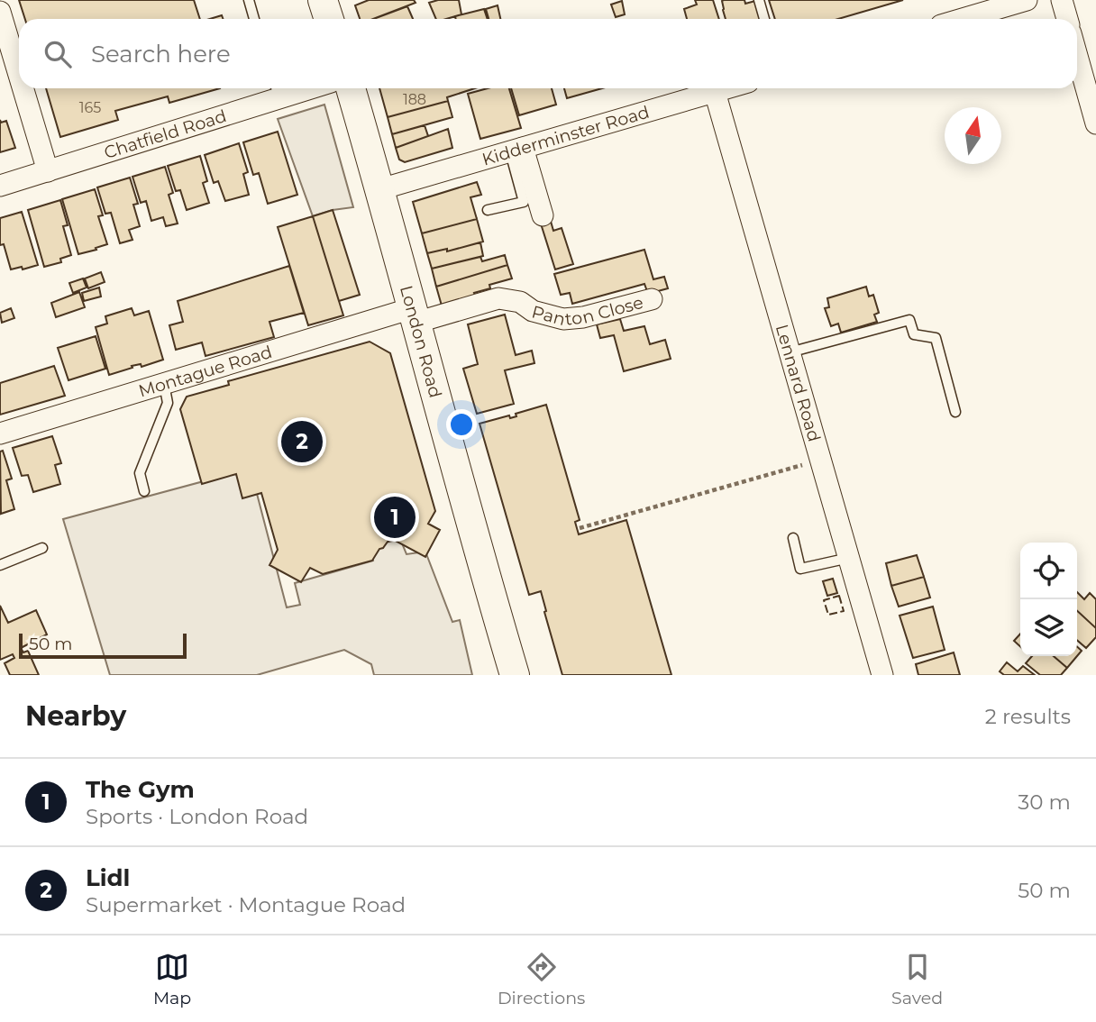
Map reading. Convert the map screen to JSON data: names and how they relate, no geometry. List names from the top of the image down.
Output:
{
  "streets": {
    "street": [
      "Chatfield Road",
      "Kidderminster Road",
      "Panton Close",
      "London Road",
      "Montague Road",
      "Lennard Road"
    ]
  },
  "crossings": [
    ["Kidderminster Road", "London Road"],
    ["Kidderminster Road", "Lennard Road"],
    ["Panton Close", "London Road"],
    ["Panton Close", "Montague Road"],
    ["London Road", "Montague Road"]
  ],
  "house_numbers": ["188", "165"],
  "scale_bar": "50 m",
  "north": "top",
  "page": {
    "search": "Search here",
    "pins": ["2", "1"],
    "scale": "50 m",
    "heading": ["Nearby", "2 results"],
    "list": [
      {
        "mark": "1",
        "name": "The Gym",
        "note": "Sports · London Road",
        "value": "30 m"
      },
      {
        "mark": "2",
        "name": "Lidl",
        "note": "Supermarket · Montague Road",
        "value": "50 m"
      }
    ],
    "nav": ["Map", "Directions", "Saved"]
  }
}
